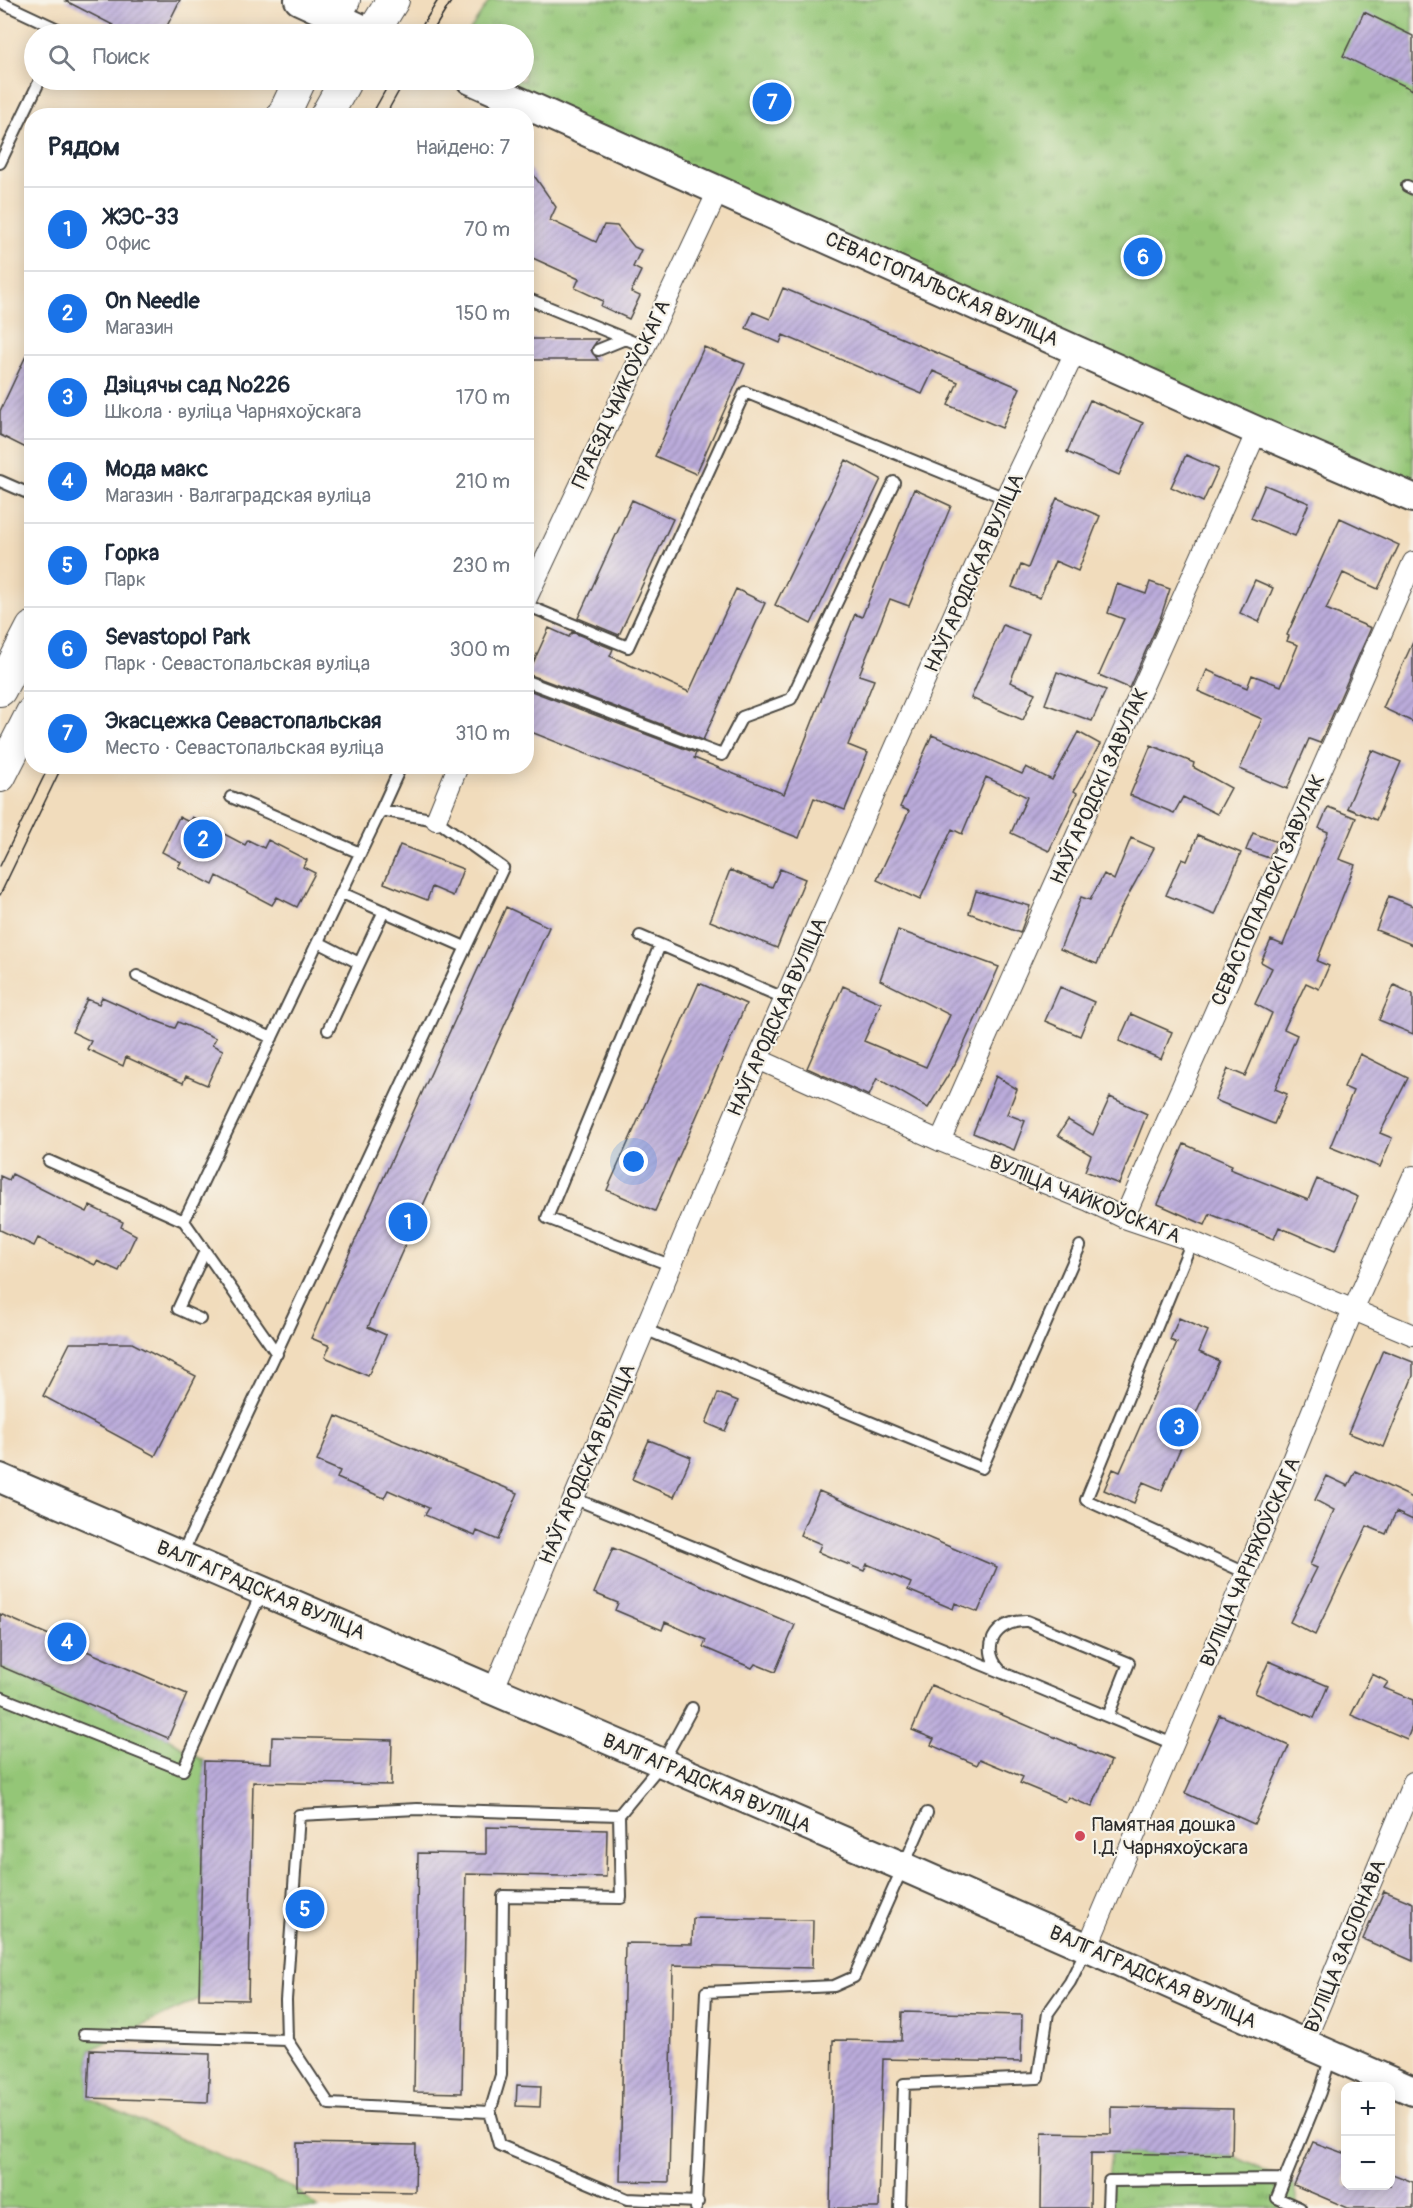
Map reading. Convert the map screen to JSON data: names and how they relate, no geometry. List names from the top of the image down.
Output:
{
  "streets": {
    "main road": ["СЕВАСТОПАЛЬСКАЯ ВУЛІЦА", "ВАЛГАГРАДСКАЯ ВУЛІЦА"],
    "street": [
      "ПРАЕЗД ЧАЙКОЎСКАГА",
      "НАЎГАРОДСКАЯ ВУЛІЦА",
      "НАЎГАРОДСКІ ЗАВУЛАК",
      "СЕВАСТОПАЛЬСКІ ЗАВУЛАК",
      "ВУЛІЦА ЧАЙКОЎСКАГА",
      "ВУЛІЦА ЧАРНЯХОЎСКАГА",
      "ВУЛІЦА ЗАСЛОНАВА"
    ]
  },
  "crossings": [
    ["СЕВАСТОПАЛЬСКАЯ ВУЛІЦА", "ПРАЕЗД ЧАЙКОЎСКАГА"],
    ["СЕВАСТОПАЛЬСКАЯ ВУЛІЦА", "НАЎГАРОДСКАЯ ВУЛІЦА"],
    ["СЕВАСТОПАЛЬСКАЯ ВУЛІЦА", "НАЎГАРОДСКІ ЗАВУЛАК"],
    ["НАЎГАРОДСКАЯ ВУЛІЦА", "ВУЛІЦА ЧАЙКОЎСКАГА"],
    ["НАЎГАРОДСКАЯ ВУЛІЦА", "ВАЛГАГРАДСКАЯ ВУЛІЦА"],
    ["НАЎГАРОДСКІ ЗАВУЛАК", "ВУЛІЦА ЧАЙКОЎСКАГА"],
    ["СЕВАСТОПАЛЬСКІ ЗАВУЛАК", "ВУЛІЦА ЧАЙКОЎСКАГА"],
    ["ВУЛІЦА ЧАЙКОЎСКАГА", "ВУЛІЦА ЧАРНЯХОЎСКАГА"],
    ["ВУЛІЦА ЧАРНЯХОЎСКАГА", "ВАЛГАГРАДСКАЯ ВУЛІЦА"],
    ["ВАЛГАГРАДСКАЯ ВУЛІЦА", "ВУЛІЦА ЗАСЛОНАВА"]
  ],
  "places": ["Памятная дошка І.Д. Чарняхоўскага"],
  "page": {
    "search": "Поиск",
    "pins": [
      "7",
      "6",
      "2",
      "1",
      "3",
      "4",
      "5"
    ],
    "heading": ["Рядом", "Найдено: 7"],
    "list": [
      {
        "mark": "1",
        "name": "ЖЭС-33",
        "note": "Офис",
        "value": "70 m"
      },
      {
        "mark": "2",
        "name": "On Needle",
        "note": "Магазин",
        "value": "150 m"
      },
      {
        "mark": "3",
        "name": "Дзіцячы сад №226",
        "note": "Школа · вуліца Чарняхоўскага",
        "value": "170 m"
      },
      {
        "mark": "4",
        "name": "Мода макс",
        "note": "Магазин · Валгаградская вуліца",
        "value": "210 m"
      },
      {
        "mark": "5",
        "name": "Горка",
        "note": "Парк",
        "value": "230 m"
      },
      {
        "mark": "6",
        "name": "Sevastopol Park",
        "note": "Парк · Севастопальская вуліца",
        "value": "300 m"
      },
      {
        "mark": "7",
        "name": "Экасцежка Севастопальская",
        "note": "Место · Севастопальская вуліца",
        "value": "310 m"
      }
    ],
    "map_buttons": ["+", "−"]
  }
}
